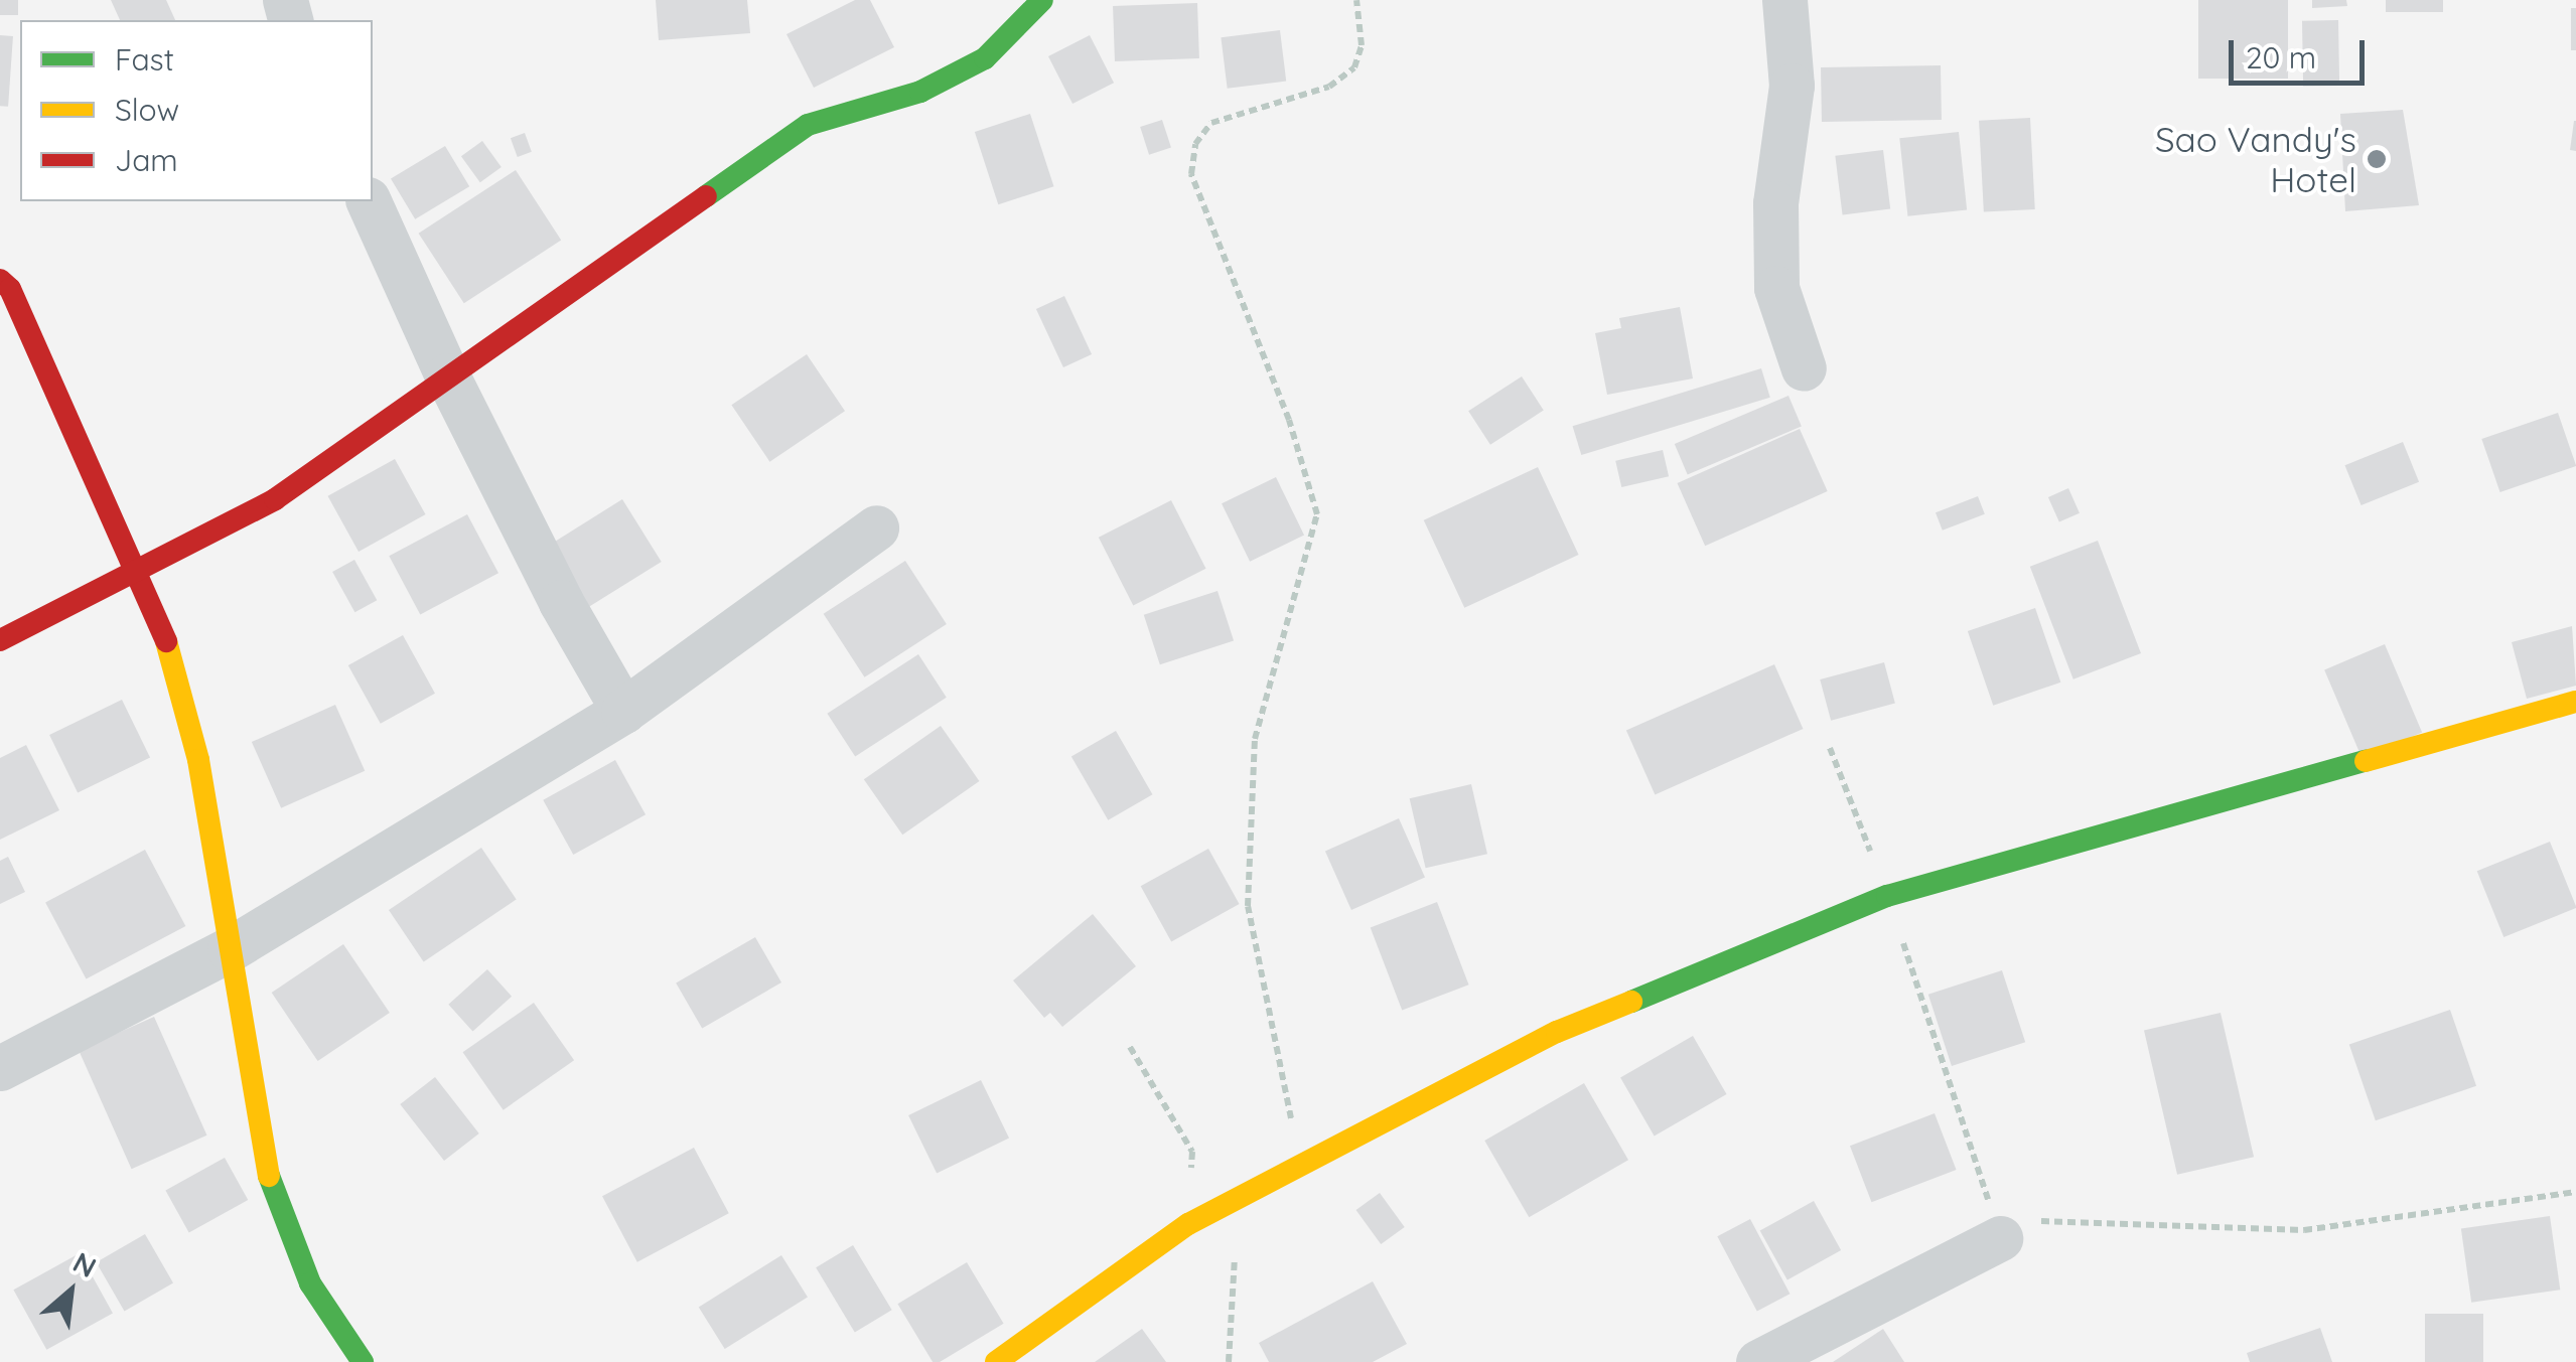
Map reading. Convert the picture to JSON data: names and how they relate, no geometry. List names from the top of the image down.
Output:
{
  "places": ["Sao Vandy's Hotel"],
  "legend": ["Fast", "Slow", "Jam"],
  "scale_bar": "20 m",
  "north": "top right"
}
